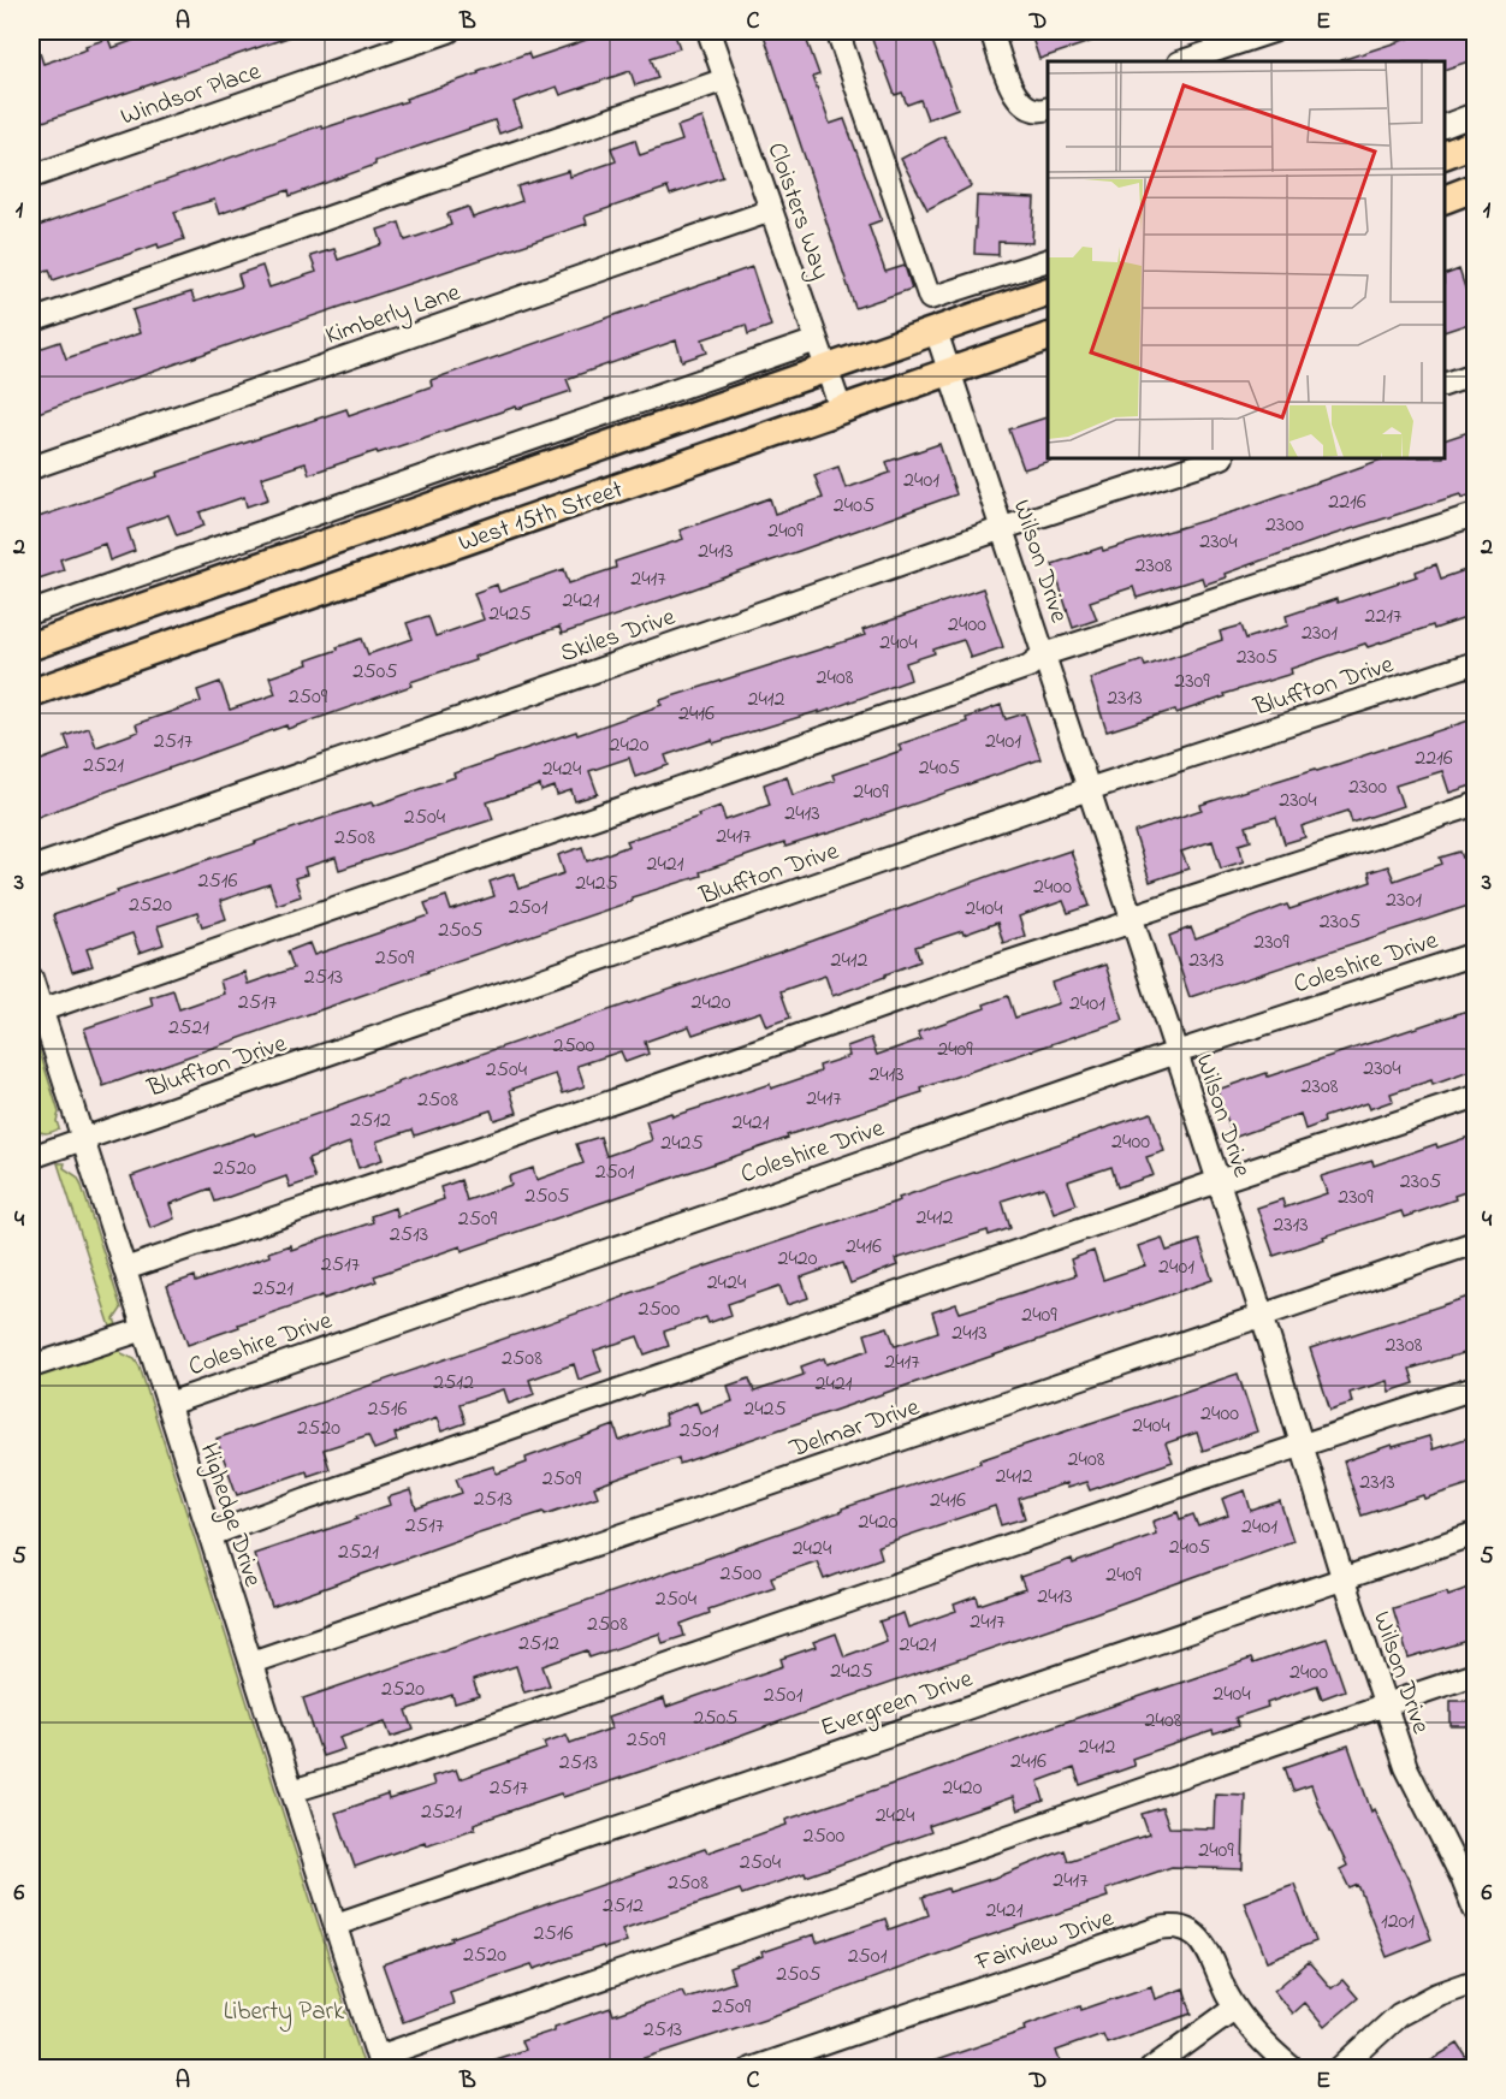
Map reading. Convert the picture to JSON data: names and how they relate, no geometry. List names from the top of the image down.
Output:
{
  "streets": {
    "main road": ["West 15th Street"],
    "street": [
      "Windsor Place",
      "Cloisters Way",
      "Kimberly Lane",
      "Wilson Drive",
      "Skiles Drive",
      "Bluffton Drive",
      "Coleshire Drive",
      "Delmar Drive",
      "Highedge Drive",
      "Evergreen Drive",
      "Fairview Drive"
    ]
  },
  "crossings": [
    ["Cloisters Way", "Kimberly Lane"],
    ["Cloisters Way", "West 15th Street"],
    ["West 15th Street", "Wilson Drive"],
    ["Wilson Drive", "Skiles Drive"],
    ["Wilson Drive", "Bluffton Drive"],
    ["Wilson Drive", "Coleshire Drive"],
    ["Wilson Drive", "Delmar Drive"],
    ["Wilson Drive", "Evergreen Drive"],
    ["Bluffton Drive", "Highedge Drive"],
    ["Coleshire Drive", "Highedge Drive"],
    ["Delmar Drive", "Highedge Drive"],
    ["Highedge Drive", "Evergreen Drive"]
  ],
  "parks": ["Liberty Park"],
  "house_numbers": [
    "2401",
    "2216",
    "2405",
    "2300",
    "2409",
    "2304",
    "2413",
    "2308",
    "2417",
    "2421",
    "2425",
    "2217",
    "2400",
    "2301",
    "2404",
    "2305",
    "2505",
    "2408",
    "2309",
    "2509",
    "2313",
    "2412",
    "2416",
    "2517",
    "2401",
    "2420",
    "2216",
    "2521",
    "2405",
    "2424",
    "2300",
    "2409",
    "2304",
    "2413",
    "2504",
    "2417",
    "2508",
    "2421",
    "2516",
    "2425",
    "2400",
    "2301",
    "2520",
    "2501",
    "2404",
    "2305",
    "2505",
    "2309",
    "2509",
    "2412",
    "2313",
    "2513",
    "2517",
    "2420",
    "2401",
    "2521",
    "2500",
    "2409",
    "2304",
    "2504",
    "2413",
    "2308",
    "2417",
    "2508",
    "2512",
    "2421",
    "2400",
    "2425",
    "2520",
    "2501",
    "2305",
    "2505",
    "2309",
    "2412",
    "2509",
    "2313",
    "2513",
    "2416",
    "2420",
    "2517",
    "2401",
    "2424",
    "2521",
    "2500",
    "2409",
    "2413",
    "2308",
    "2508",
    "2417",
    "2512",
    "2421",
    "2516",
    "2425",
    "2400",
    "2404",
    "2520",
    "2501",
    "2408",
    "2412",
    "2509",
    "2313",
    "2513",
    "2416",
    "2420",
    "2517",
    "2401",
    "2405",
    "2424",
    "2521",
    "2500",
    "2409",
    "2413",
    "2504",
    "2417",
    "2508",
    "2512",
    "2421",
    "2425",
    "2400",
    "2520",
    "2404",
    "2501",
    "2505",
    "2408",
    "2509",
    "2412",
    "2416",
    "2513",
    "2517",
    "2420",
    "2521",
    "2424",
    "2500",
    "2409",
    "2504",
    "2417",
    "2508",
    "2512",
    "2421",
    "1201",
    "2516",
    "2520",
    "2501",
    "2505",
    "2509",
    "2513"
  ],
  "grid": {
    "columns": [
      "A",
      "B",
      "C",
      "D",
      "E"
    ],
    "rows": [
      "1",
      "2",
      "3",
      "4",
      "5",
      "6"
    ]
  }
}
